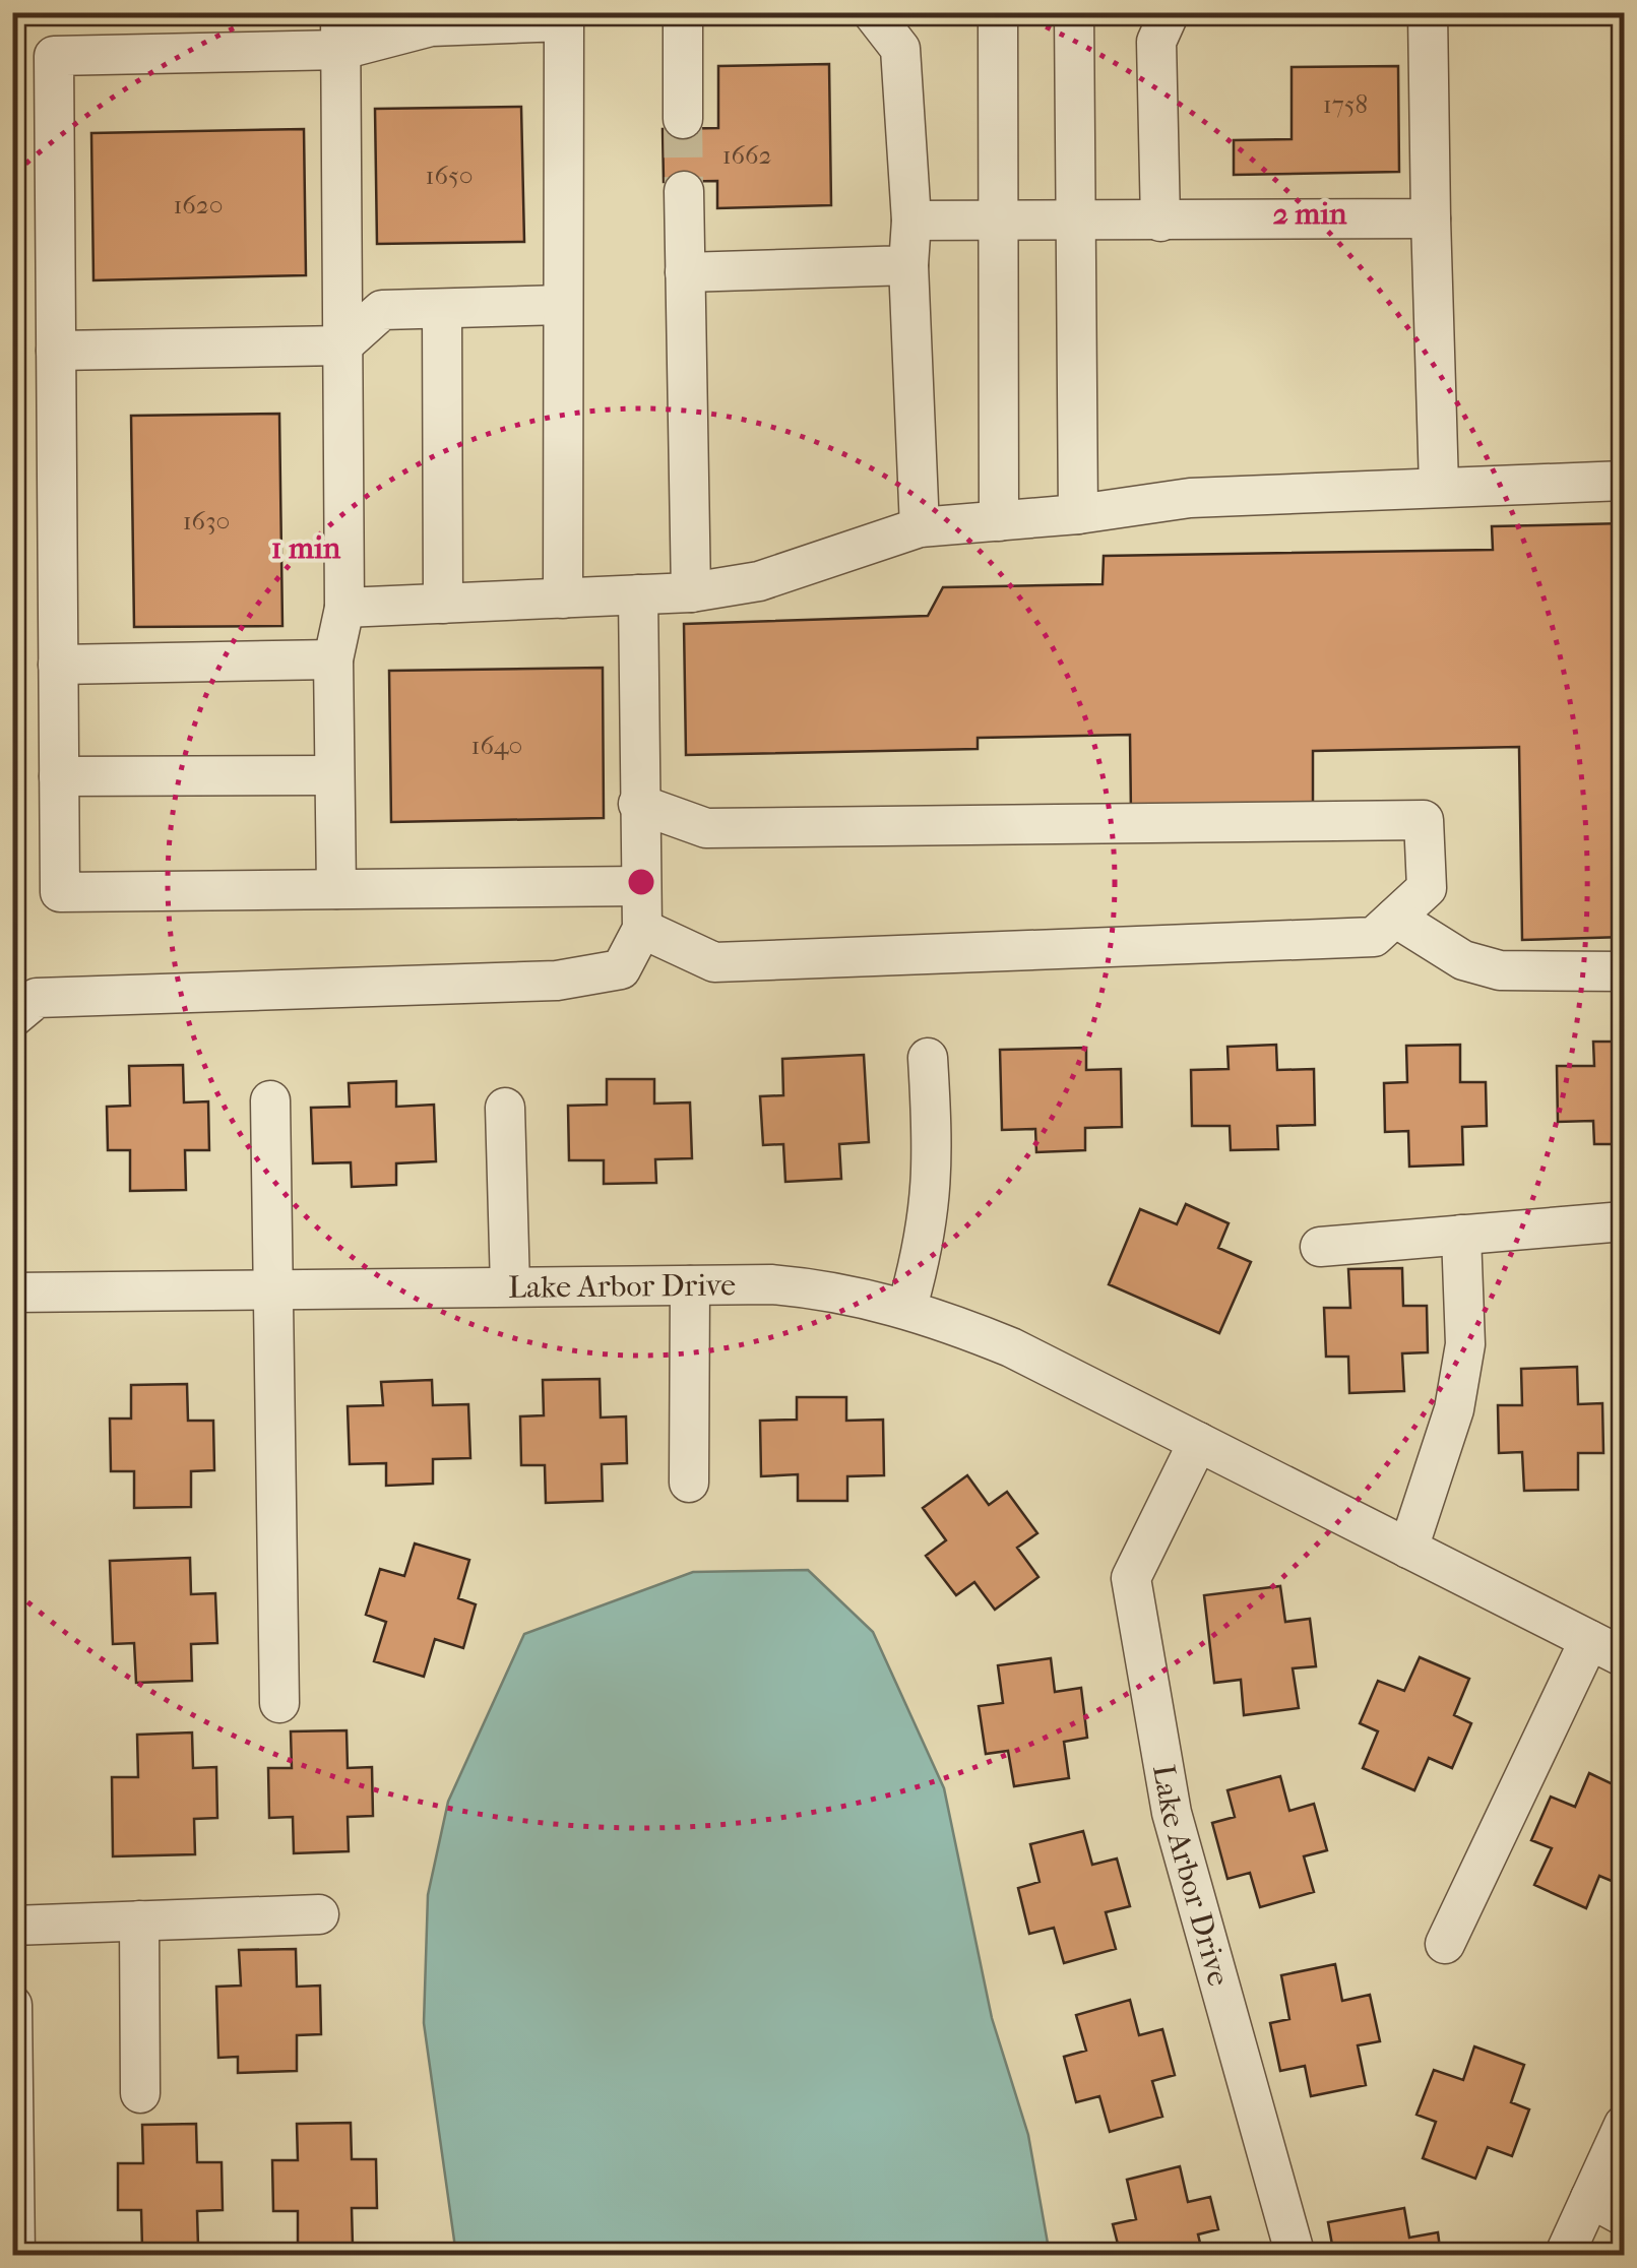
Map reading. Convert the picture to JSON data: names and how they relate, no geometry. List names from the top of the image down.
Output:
{
  "streets": {
    "street": ["Lake Arbor Drive"]
  },
  "house_numbers": [
    "1758",
    "1662",
    "1650",
    "1620",
    "1630",
    "1640"
  ],
  "rings": ["2 min", "1 min"]
}
